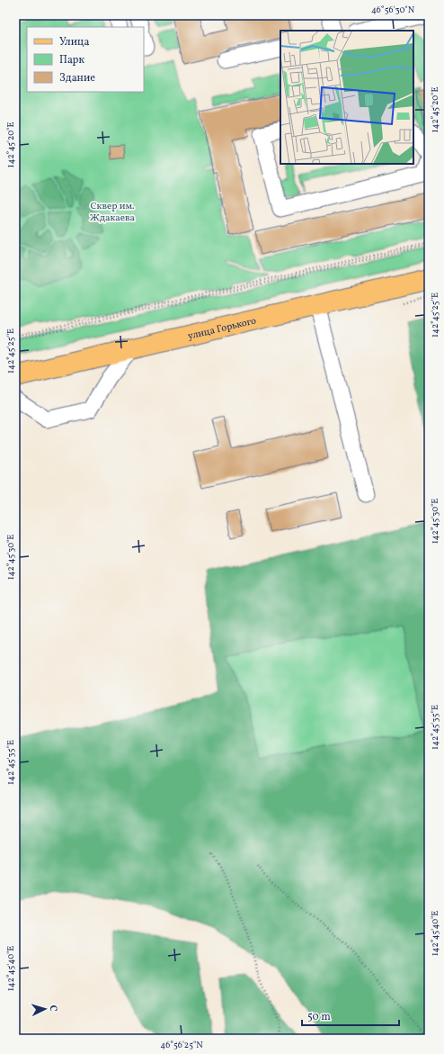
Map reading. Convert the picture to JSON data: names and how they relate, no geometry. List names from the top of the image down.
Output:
{
  "streets": {
    "main road": ["улица Горького"]
  },
  "parks": ["Сквер им. Ждакаева"],
  "legend": ["Улица", "Парк", "Здание"],
  "scale_bar": "50 m",
  "north": "right",
  "coordinates": [
    "46°56'30\"N",
    "142°45'20\"E",
    "142°45'25\"E",
    "142°45'30\"E",
    "142°45'35\"E",
    "142°45'40\"E",
    "46°56'25\"N"
  ]
}
